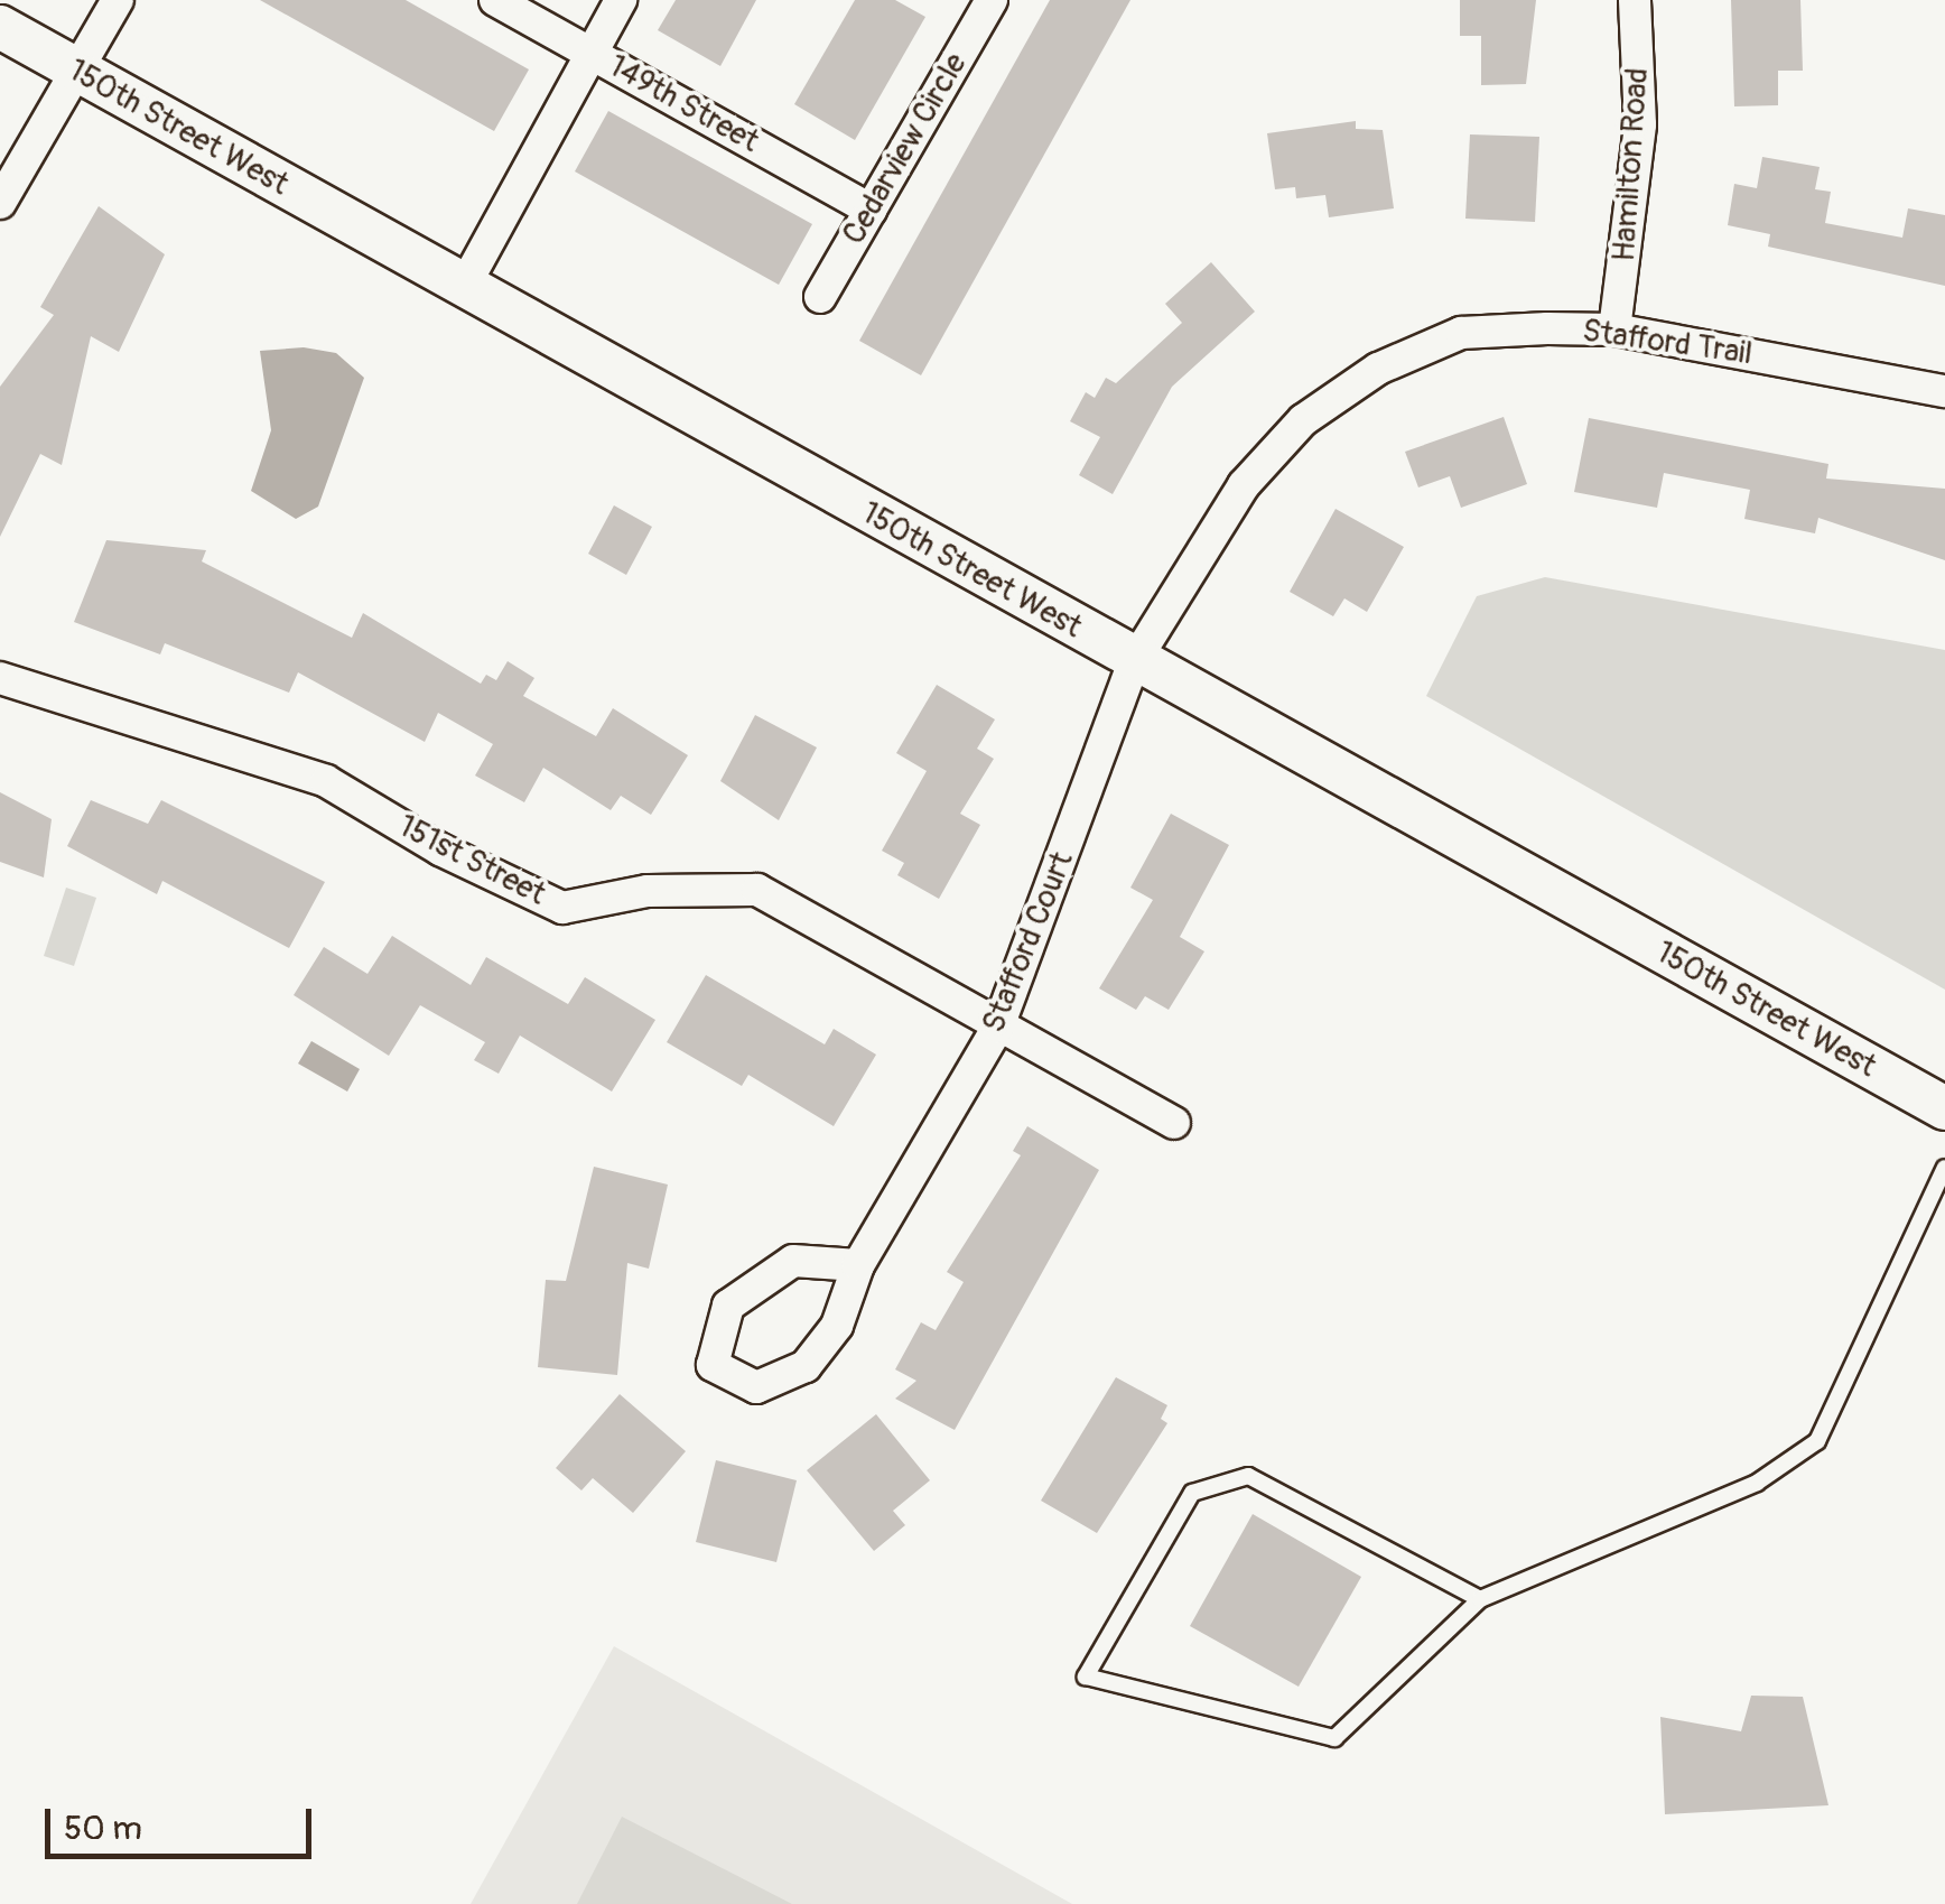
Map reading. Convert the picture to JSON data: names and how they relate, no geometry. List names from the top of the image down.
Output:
{
  "streets": {
    "street": [
      "149th Street",
      "150th Street West",
      "Cedarview Circle",
      "Hamilton Road",
      "Stafford Trail",
      "151st Street",
      "Stafford Court"
    ]
  },
  "crossings": [
    ["149th Street", "Cedarview Circle"],
    ["150th Street West", "Stafford Trail"],
    ["150th Street West", "Stafford Court"],
    ["Hamilton Road", "Stafford Trail"],
    ["Stafford Trail", "Stafford Court"],
    ["151st Street", "Stafford Court"]
  ],
  "scale_bar": "50 m"
}
